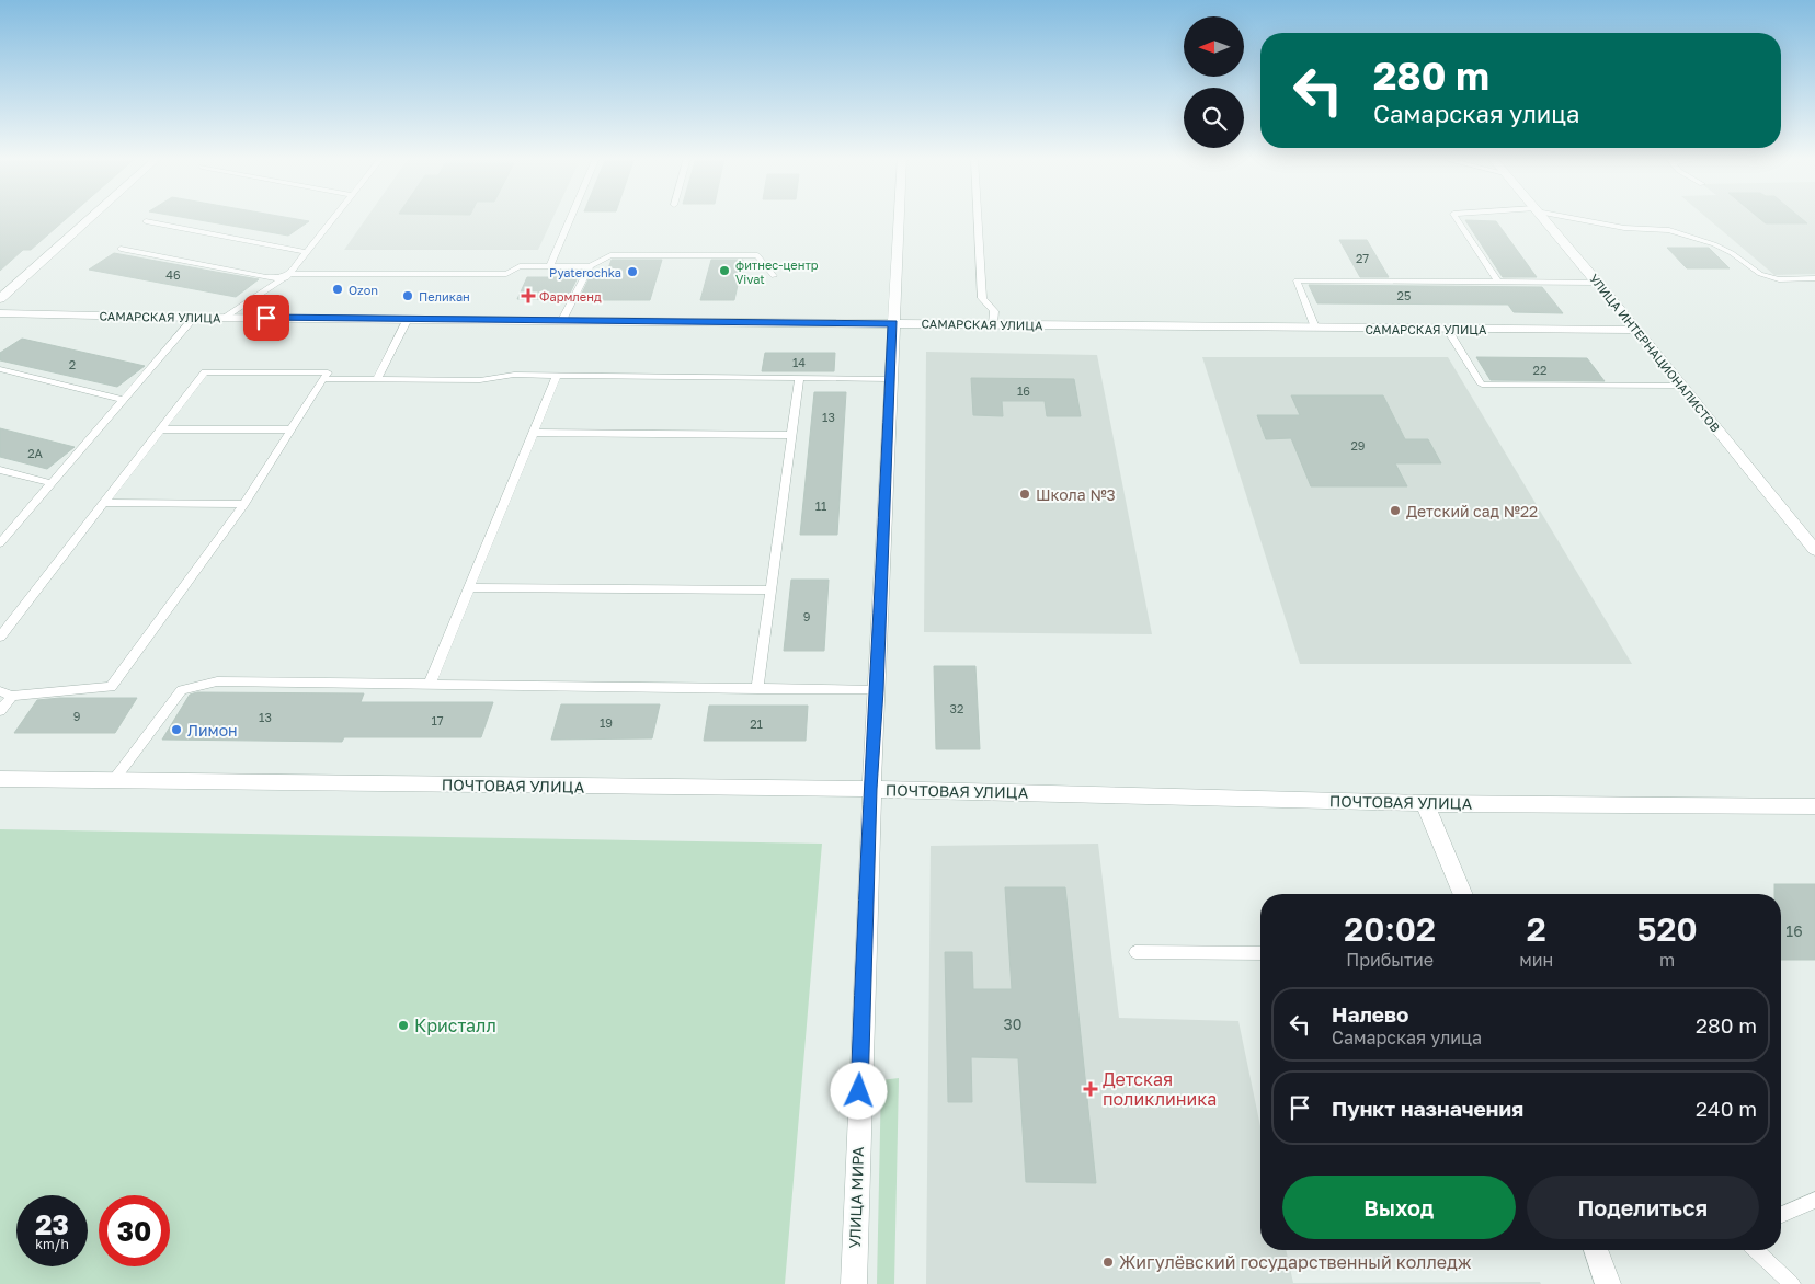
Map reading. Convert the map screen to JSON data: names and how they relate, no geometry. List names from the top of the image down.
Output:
{
  "streets": {
    "street": [
      "САМАРСКАЯ УЛИЦА",
      "УЛИЦА ИНТЕРНАЦИОНАЛИСТОВ",
      "ПОЧТОВАЯ УЛИЦА",
      "УЛИЦА МИРА"
    ]
  },
  "crossings": [
    ["САМАРСКАЯ УЛИЦА", "УЛИЦА ИНТЕРНАЦИОНАЛИСТОВ"],
    ["САМАРСКАЯ УЛИЦА", "УЛИЦА МИРА"],
    ["ПОЧТОВАЯ УЛИЦА", "УЛИЦА МИРА"]
  ],
  "places": {
    "other": [
      "фитнес-центр Vivat",
      "Pyaterochka",
      "Ozon",
      "Пеликан",
      "Школа №3",
      "Детский сад №22",
      "Лимон",
      "Кристалл",
      "Жигулёвский государственный колледж"
    ],
    "health": ["Фармленд", "Детская поликлиника"]
  },
  "house_numbers": [
    "27",
    "46",
    "25",
    "14",
    "2",
    "22",
    "16",
    "13",
    "29",
    "2А",
    "11",
    "9",
    "32",
    "9",
    "13",
    "17",
    "19",
    "21",
    "16",
    "30"
  ],
  "north": "left",
  "page": {
    "turn": ["280 m", "Самарская улица"],
    "eta": [
      "20:02",
      "Прибытие",
      "2",
      "мин",
      "520",
      "m"
    ],
    "list": [
      {
        "name": "Налево",
        "note": "Самарская улица",
        "value": "280 m"
      },
      {
        "name": "Пункт назначения",
        "value": "240 m"
      }
    ],
    "buttons": ["Выход", "Поделиться"],
    "speed": "23 km/h",
    "limit": "30"
  }
}
